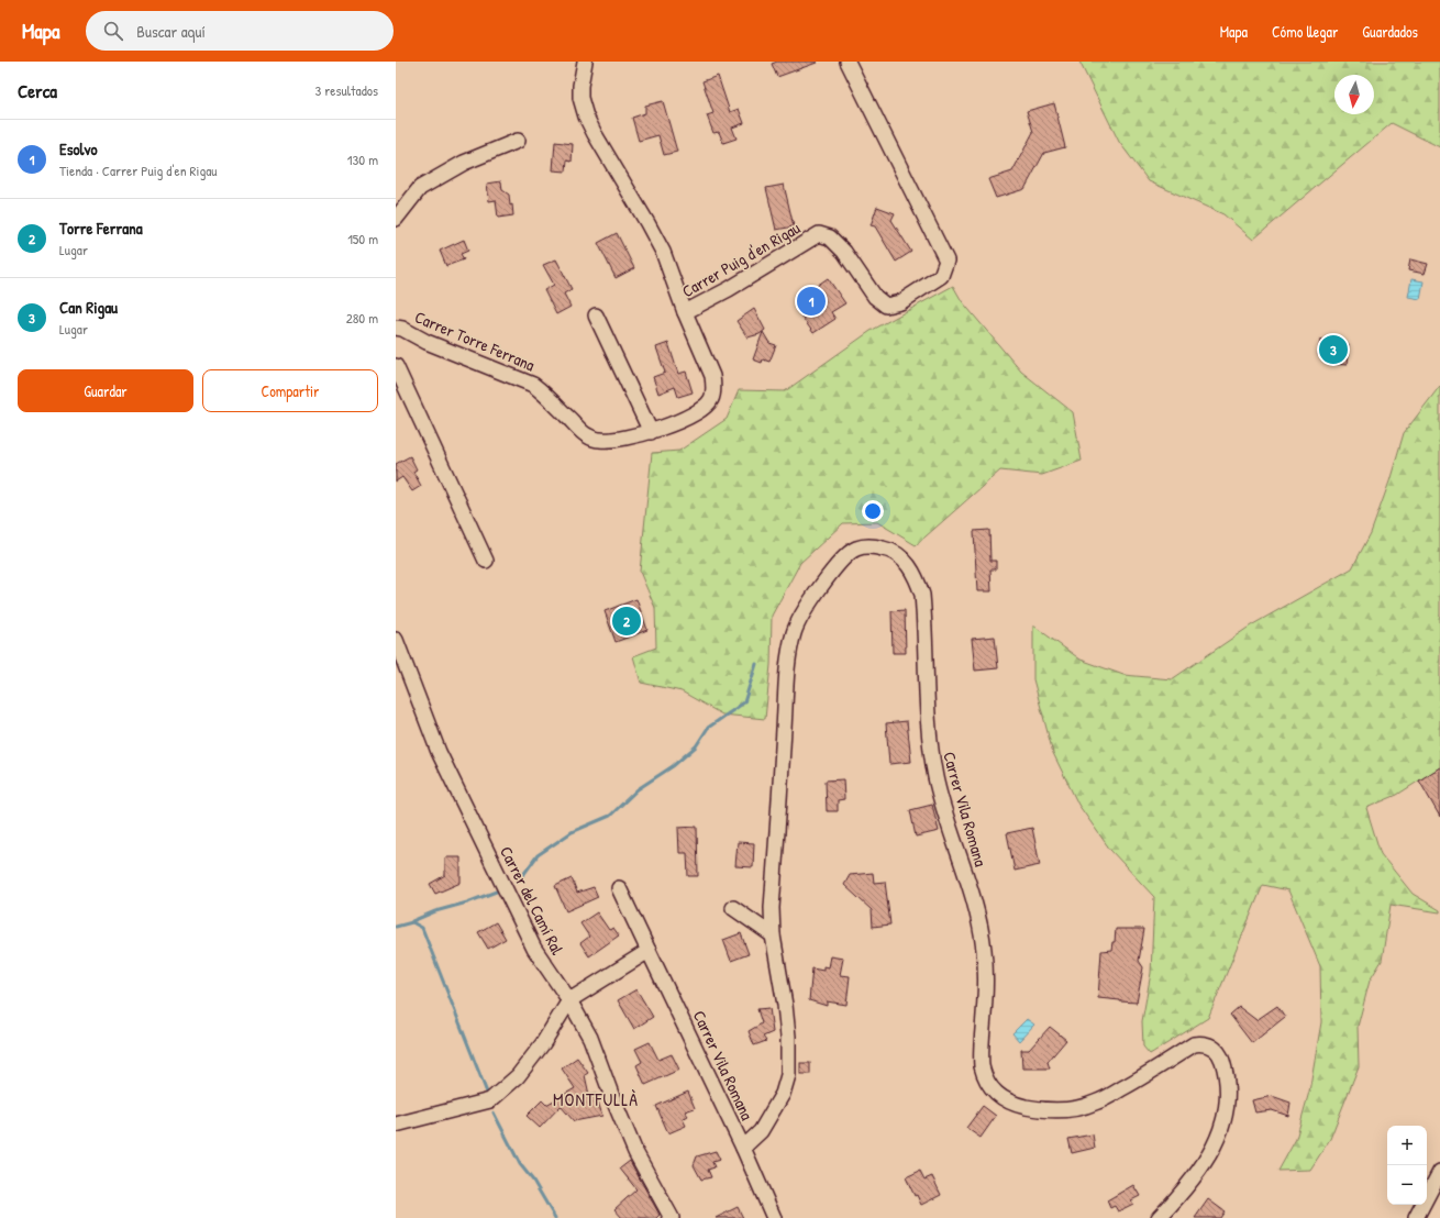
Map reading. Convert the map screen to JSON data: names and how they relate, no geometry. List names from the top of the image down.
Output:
{
  "streets": {
    "street": [
      "Carrer Puig d'en Rigau",
      "Carrer Torre Ferrana",
      "Carrer Vila Romana",
      "Carrer del Camí Ral"
    ]
  },
  "crossings": [
    ["Carrer Puig d'en Rigau", "Carrer Torre Ferrana"]
  ],
  "districts": ["MONTFULLÀ"],
  "north": "bottom",
  "page": {
    "header": "Mapa",
    "search": "Buscar aquí",
    "nav": ["Mapa", "Cómo llegar", "Guardados"],
    "heading": ["Cerca", "3 resultados"],
    "list": [
      {
        "mark": "1",
        "name": "Esolvo",
        "note": "Tienda · Carrer Puig d'en Rigau",
        "value": "130 m"
      },
      {
        "mark": "2",
        "name": "Torre Ferrana",
        "note": "Lugar",
        "value": "150 m"
      },
      {
        "mark": "3",
        "name": "Can Rigau",
        "note": "Lugar",
        "value": "280 m"
      }
    ],
    "pins": ["1", "3", "2"],
    "buttons": ["Guardar", "Compartir"],
    "map_buttons": ["+", "−"]
  }
}
